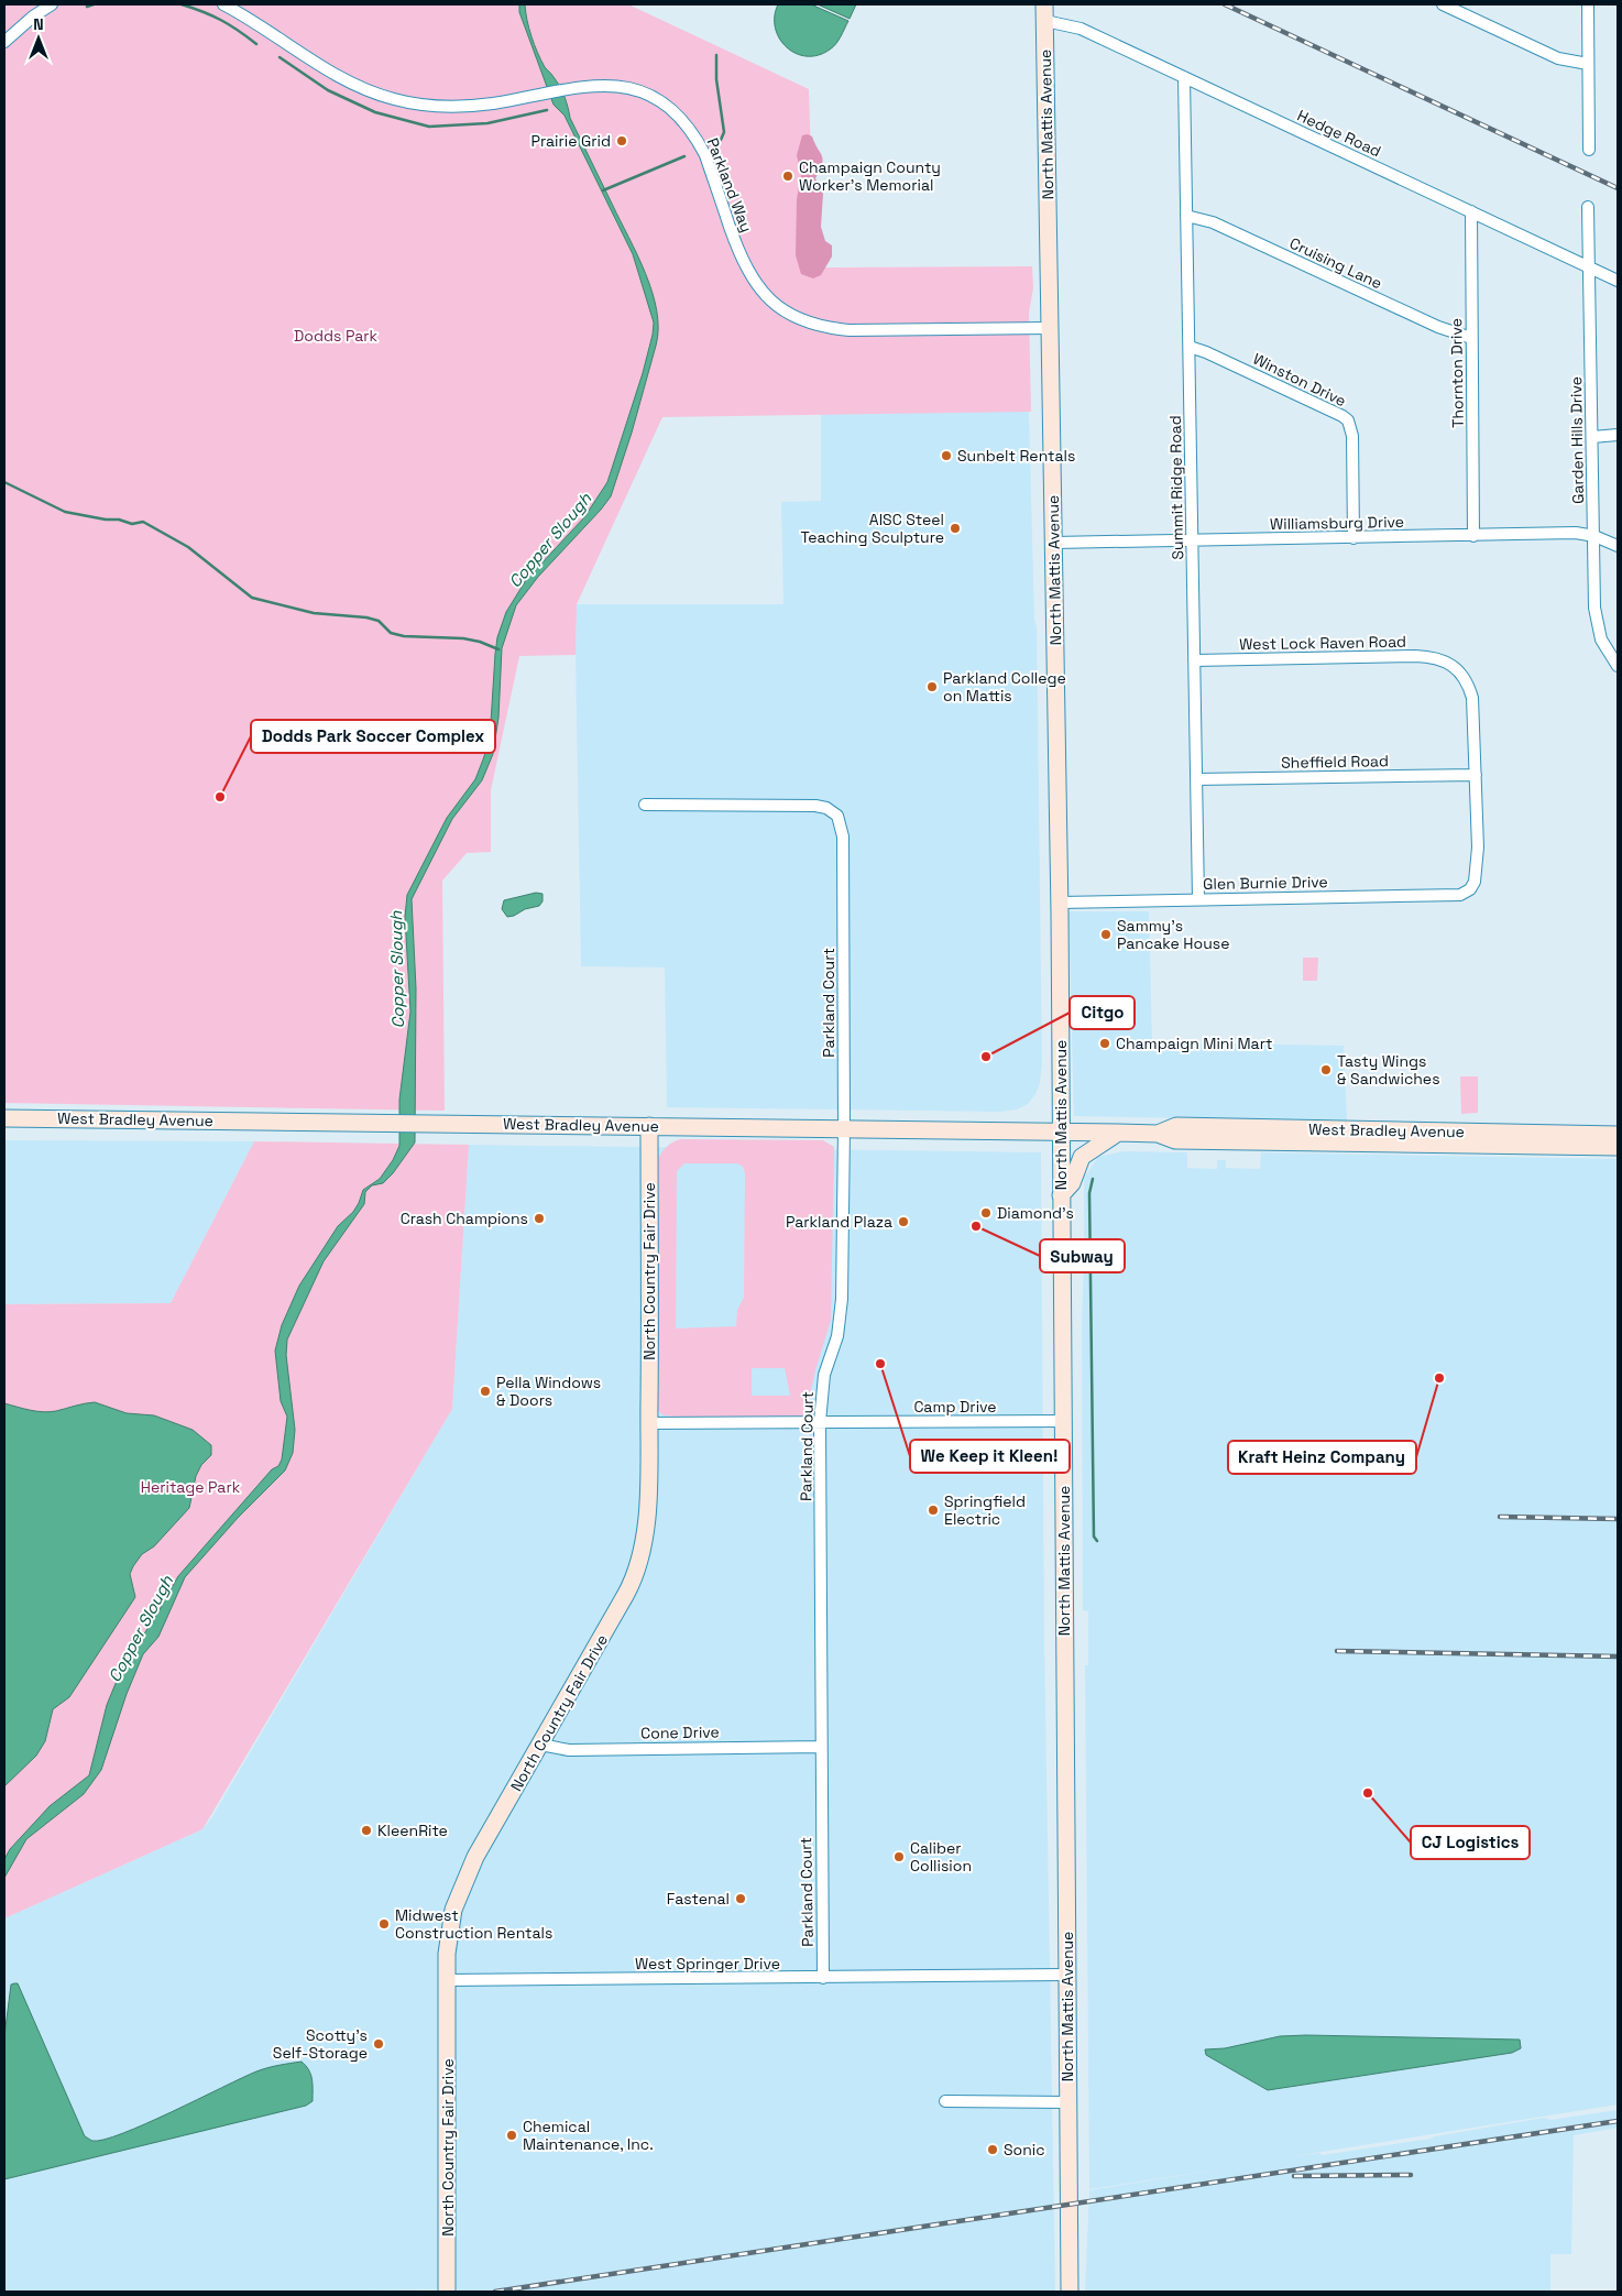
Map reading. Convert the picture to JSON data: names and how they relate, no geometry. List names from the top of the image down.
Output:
{
  "streets": {
    "main road": ["North Mattis Avenue", "West Bradley Avenue", "North Country Fair Drive"],
    "street": [
      "Hedge Road",
      "Parkland Way",
      "Cruising Lane",
      "Thornton Drive",
      "Winston Drive",
      "Garden Hills Drive",
      "Summit Ridge Road",
      "Williamsburg Drive",
      "West Lock Raven Road",
      "Sheffield Road",
      "Glen Burnie Drive",
      "Parkland Court",
      "Camp Drive",
      "Cone Drive",
      "West Springer Drive"
    ]
  },
  "crossings": [
    ["North Mattis Avenue", "Hedge Road"],
    ["North Mattis Avenue", "Parkland Way"],
    ["North Mattis Avenue", "Williamsburg Drive"],
    ["North Mattis Avenue", "Glen Burnie Drive"],
    ["North Mattis Avenue", "West Bradley Avenue"],
    ["North Mattis Avenue", "Camp Drive"],
    ["North Mattis Avenue", "West Springer Drive"],
    ["Hedge Road", "Thornton Drive"],
    ["Hedge Road", "Garden Hills Drive"],
    ["Hedge Road", "Summit Ridge Road"],
    ["Cruising Lane", "Thornton Drive"],
    ["Cruising Lane", "Summit Ridge Road"],
    ["Thornton Drive", "Williamsburg Drive"],
    ["Winston Drive", "Summit Ridge Road"],
    ["Winston Drive", "Williamsburg Drive"],
    ["Garden Hills Drive", "Williamsburg Drive"],
    ["Summit Ridge Road", "Williamsburg Drive"],
    ["Summit Ridge Road", "West Lock Raven Road"],
    ["Summit Ridge Road", "Sheffield Road"],
    ["Summit Ridge Road", "Glen Burnie Drive"],
    ["West Lock Raven Road", "Sheffield Road"],
    ["West Lock Raven Road", "Glen Burnie Drive"],
    ["Sheffield Road", "Glen Burnie Drive"],
    ["Parkland Court", "West Bradley Avenue"],
    ["Parkland Court", "Camp Drive"],
    ["Parkland Court", "Cone Drive"],
    ["Parkland Court", "West Springer Drive"],
    ["West Bradley Avenue", "North Country Fair Drive"],
    ["North Country Fair Drive", "Camp Drive"],
    ["North Country Fair Drive", "Cone Drive"],
    ["North Country Fair Drive", "West Springer Drive"]
  ],
  "water": ["Copper Slough"],
  "parks": ["Dodds Park", "Heritage Park"],
  "places": [
    "Prairie Grid",
    "Champaign County Worker's Memorial",
    "Sunbelt Rentals",
    "AISC Steel Teaching Sculpture",
    "Parkland College on Mattis",
    "Dodds Park Soccer Complex",
    "Sammy's Pancake House",
    "Champaign Mini Mart",
    "Citgo",
    "Tasty Wings & Sandwiches",
    "Diamond's",
    "Crash Champions",
    "Parkland Plaza",
    "Subway",
    "We Keep it Kleen!",
    "Kraft Heinz Company",
    "Pella Windows & Doors",
    "Springfield Electric",
    "CJ Logistics",
    "KleenRite",
    "Caliber Collision",
    "Fastenal",
    "Midwest Construction Rentals",
    "Scotty's Self-Storage",
    "Chemical Maintenance, Inc.",
    "Sonic"
  ],
  "north": "top"
}
